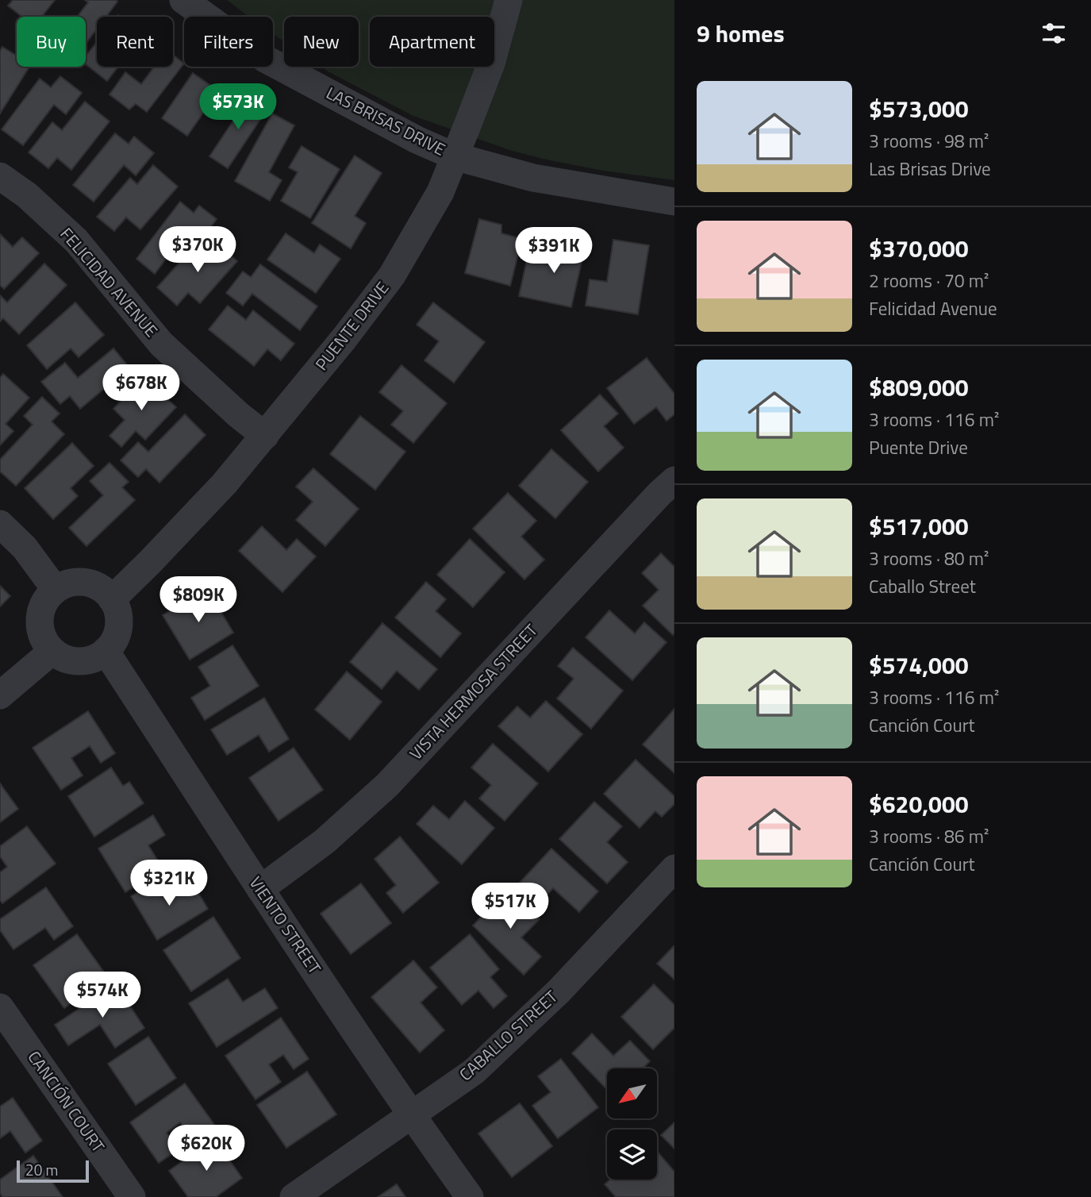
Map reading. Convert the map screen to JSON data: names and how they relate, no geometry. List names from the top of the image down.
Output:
{
  "streets": {
    "street": [
      "LAS BRISAS DRIVE",
      "FELICIDAD AVENUE",
      "PUENTE DRIVE",
      "VISTA HERMOSA STREET",
      "VIENTO STREET",
      "CABALLO STREET",
      "CANCIÓN COURT"
    ]
  },
  "crossings": [
    ["LAS BRISAS DRIVE", "PUENTE DRIVE"],
    ["FELICIDAD AVENUE", "PUENTE DRIVE"],
    ["PUENTE DRIVE", "VIENTO STREET"],
    ["VISTA HERMOSA STREET", "VIENTO STREET"],
    ["VIENTO STREET", "CABALLO STREET"]
  ],
  "scale_bar": "20 m",
  "north": "bottom left",
  "page": {
    "heading": "9 homes",
    "chip": [
      "Buy",
      "Rent",
      "Filters",
      "New",
      "Apartment"
    ],
    "list": [
      {
        "name": "$573,000",
        "note": "3 rooms · 98 m² · Las Brisas Drive"
      },
      {
        "name": "$370,000",
        "note": "2 rooms · 70 m² · Felicidad Avenue"
      },
      {
        "name": "$809,000",
        "note": "3 rooms · 116 m² · Puente Drive"
      },
      {
        "name": "$517,000",
        "note": "3 rooms · 80 m² · Caballo Street"
      },
      {
        "name": "$574,000",
        "note": "3 rooms · 116 m² · Canción Court"
      },
      {
        "name": "$620,000",
        "note": "3 rooms · 86 m² · Canción Court"
      }
    ],
    "price": [
      "$573K",
      "$370K",
      "$391K",
      "$678K",
      "$809K",
      "$321K",
      "$517K",
      "$574K",
      "$620K"
    ],
    "scale": "20 m"
  }
}
